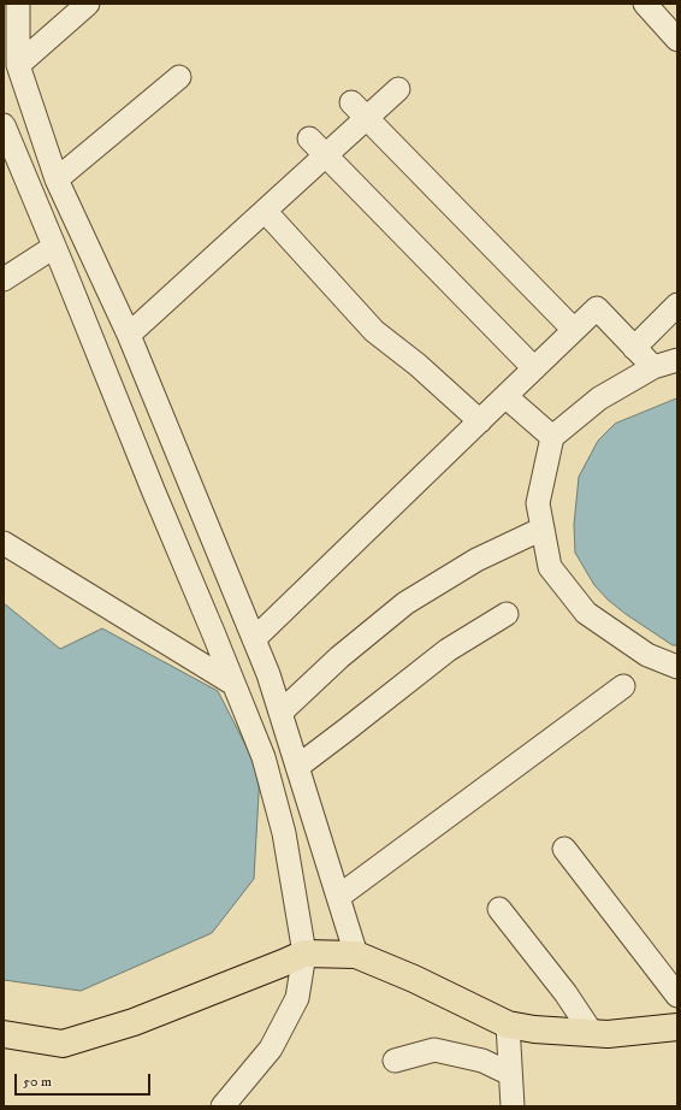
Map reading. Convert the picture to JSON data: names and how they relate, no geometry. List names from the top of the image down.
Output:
{
  "scale_bar": "50 m"
}
